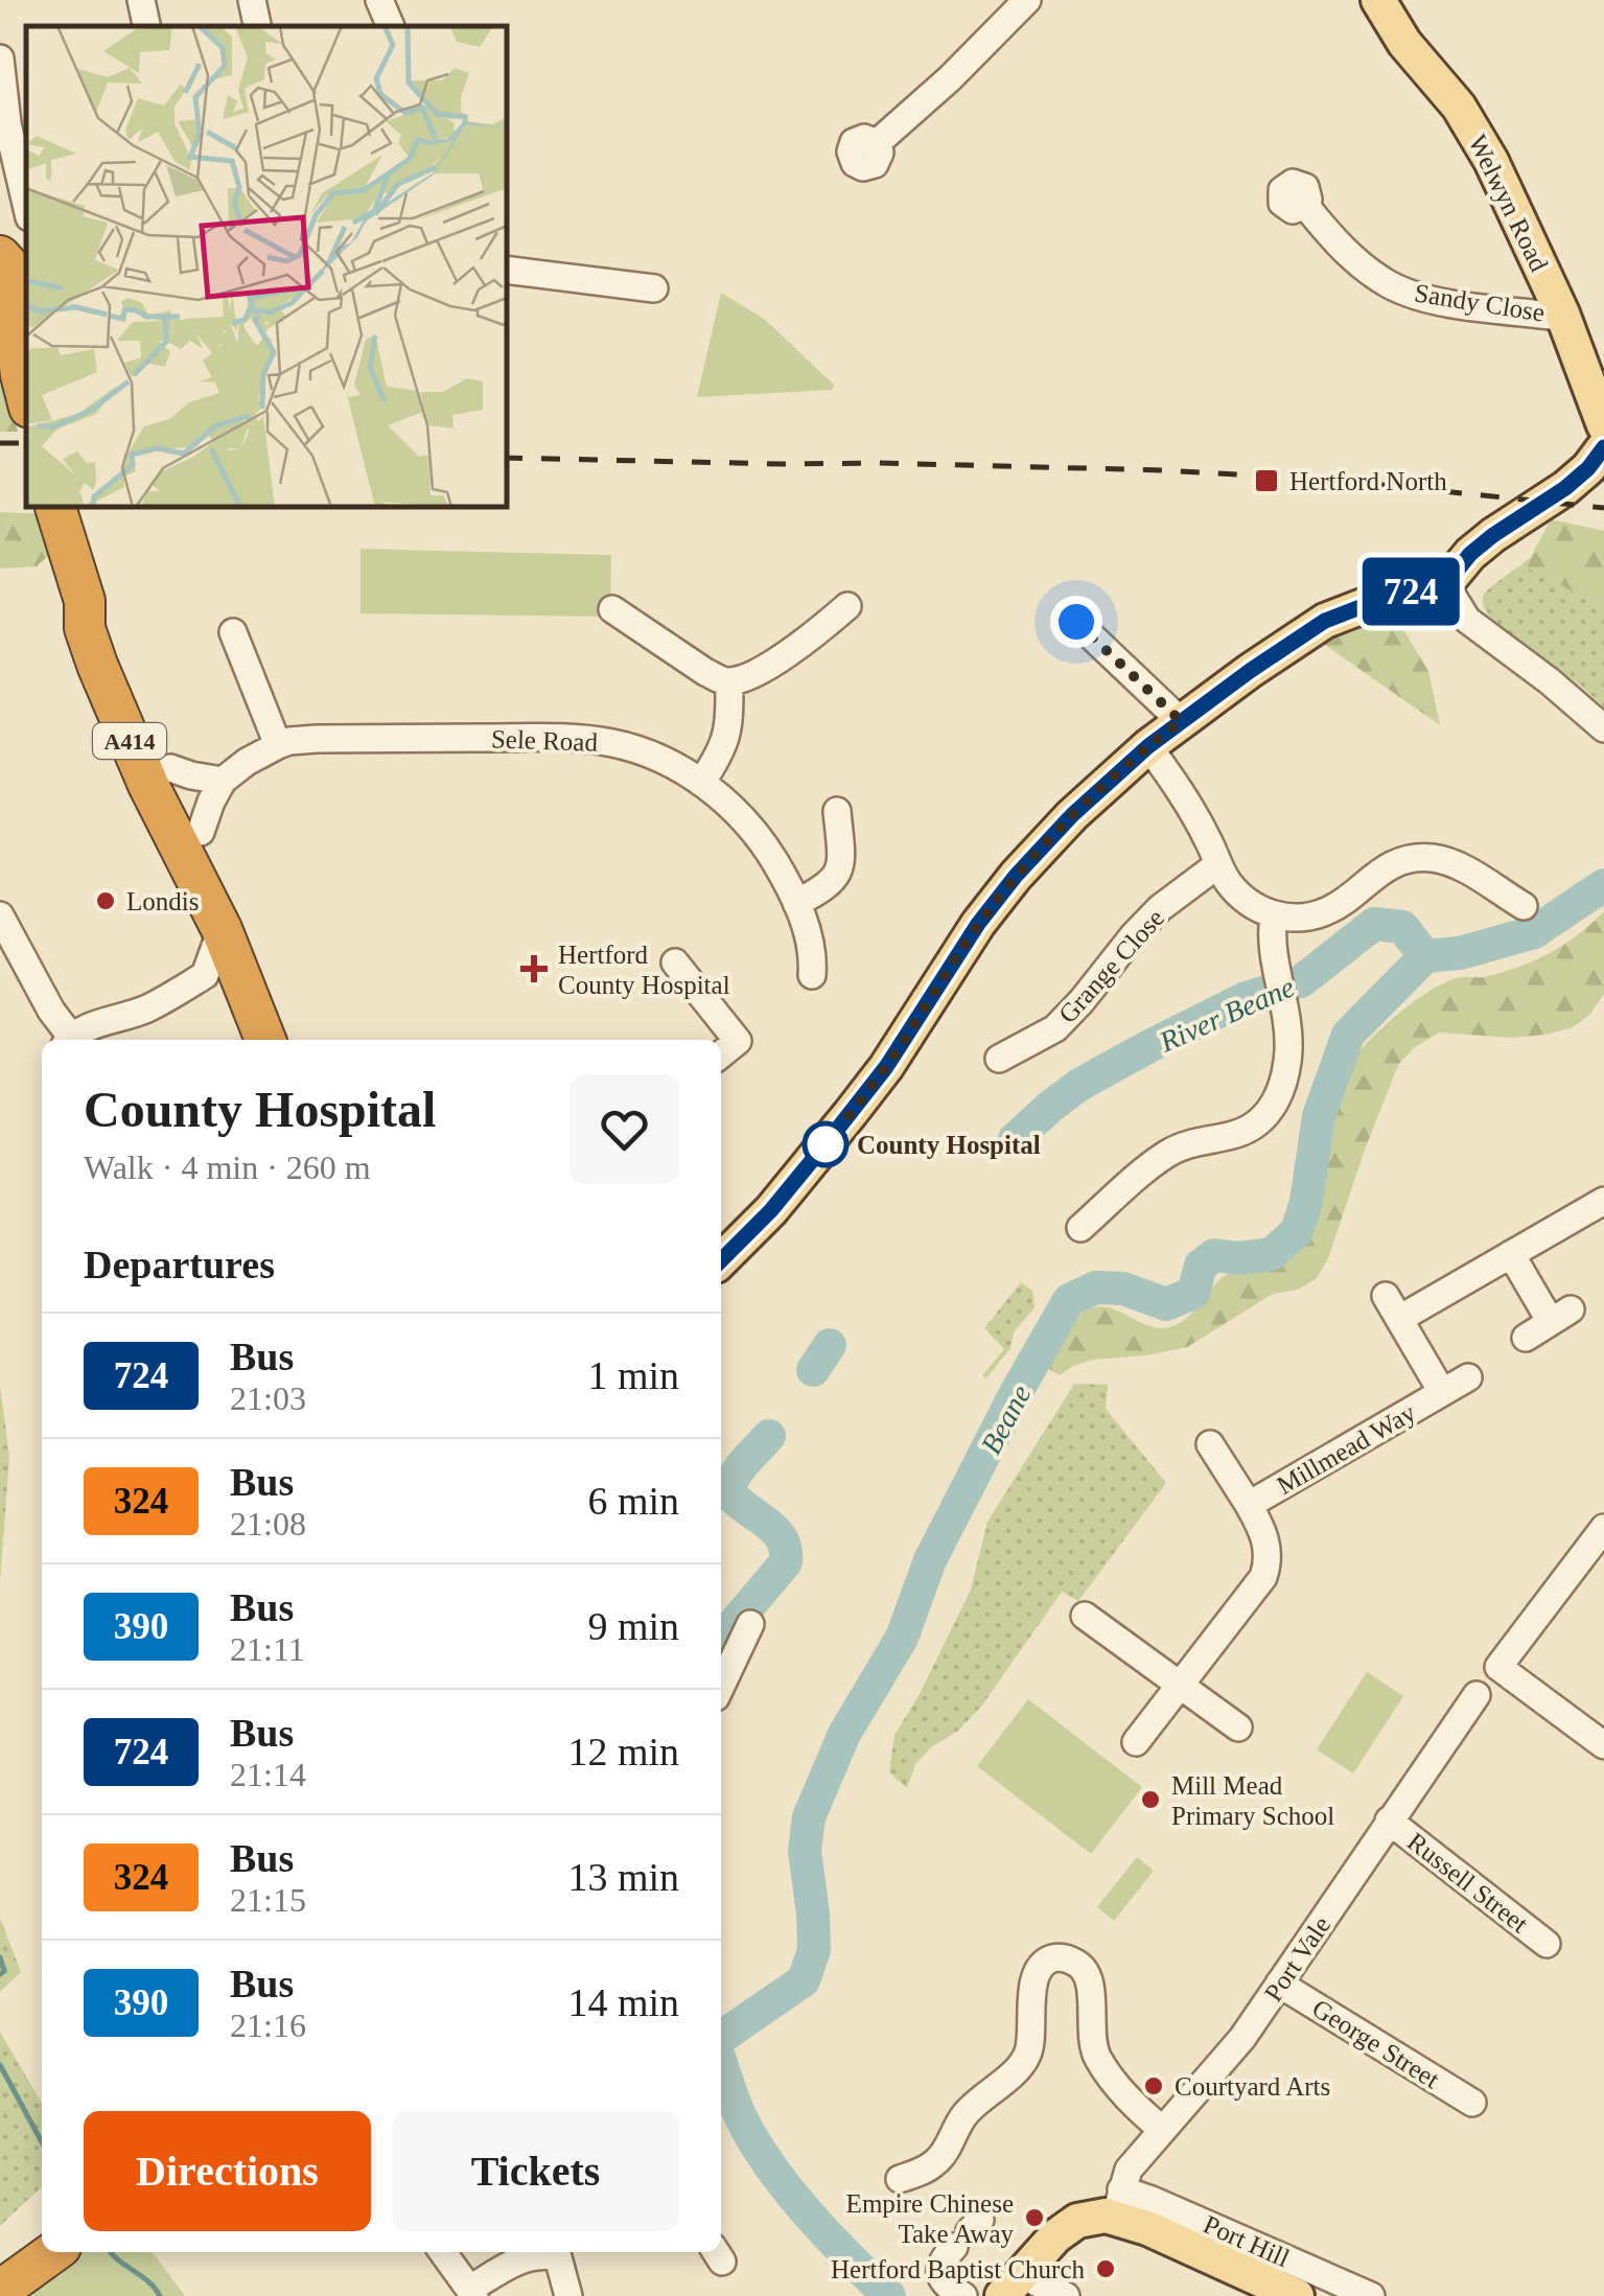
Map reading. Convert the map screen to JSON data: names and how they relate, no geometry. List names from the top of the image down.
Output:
{
  "streets": {
    "highway": ["A414"],
    "main road": ["Welwyn Road", "Port Hill"],
    "street": [
      "Sandy Close",
      "Sele Road",
      "Grange Close",
      "Millmead Way",
      "Russell Street",
      "Port Vale",
      "George Street"
    ]
  },
  "crossings": [
    ["Welwyn Road", "Sandy Close"],
    ["Russell Street", "Port Vale"],
    ["Port Vale", "George Street"],
    ["Port Vale", "Port Hill"]
  ],
  "water": ["River Beane", "Beane"],
  "places": {
    "transit": ["Hertford North"],
    "other": [
      "Londis",
      "County Hospital",
      "Mill Mead Primary School",
      "Courtyard Arts",
      "Empire Chinese Take Away",
      "Hertford Baptist Church"
    ],
    "health": ["Hertford County Hospital"]
  },
  "lines": ["bus line 724"],
  "page": {
    "on_map": "724",
    "heading": [
      ["County Hospital", "Walk · 4 min · 260 m"],
      "Departures"
    ],
    "list": [
      {
        "mark": "724",
        "name": "Bus",
        "note": "21:03",
        "value": "1 min"
      },
      {
        "mark": "324",
        "name": "Bus",
        "note": "21:08",
        "value": "6 min"
      },
      {
        "mark": "390",
        "name": "Bus",
        "note": "21:11",
        "value": "9 min"
      },
      {
        "mark": "724",
        "name": "Bus",
        "note": "21:14",
        "value": "12 min"
      },
      {
        "mark": "324",
        "name": "Bus",
        "note": "21:15",
        "value": "13 min"
      },
      {
        "mark": "390",
        "name": "Bus",
        "note": "21:16",
        "value": "14 min"
      }
    ],
    "buttons": ["Directions", "Tickets"]
  }
}
